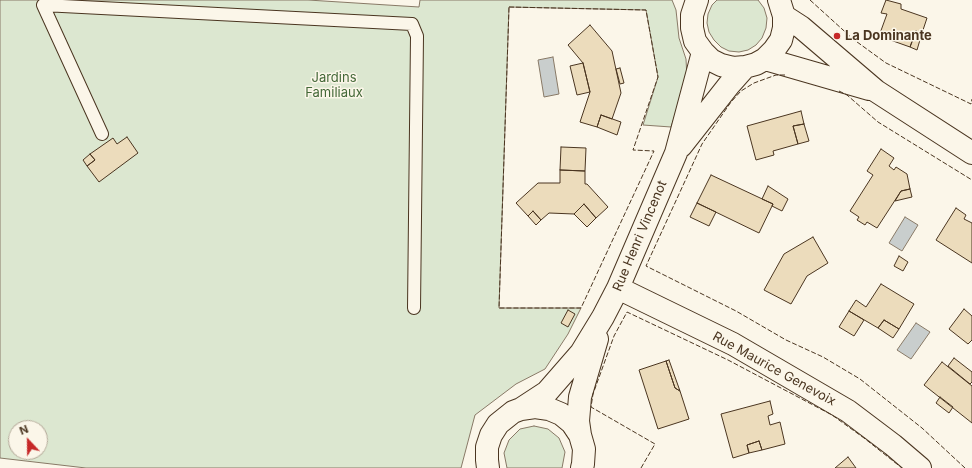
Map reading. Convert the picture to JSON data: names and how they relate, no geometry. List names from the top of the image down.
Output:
{
  "streets": {
    "street": ["Rue Henri Vincenot", "Rue Maurice Genevoix"]
  },
  "crossings": [
    ["Rue Henri Vincenot", "Rue Maurice Genevoix"]
  ],
  "parks": ["Jardins Familiaux"],
  "places": ["La Dominante"],
  "north": "top"
}
